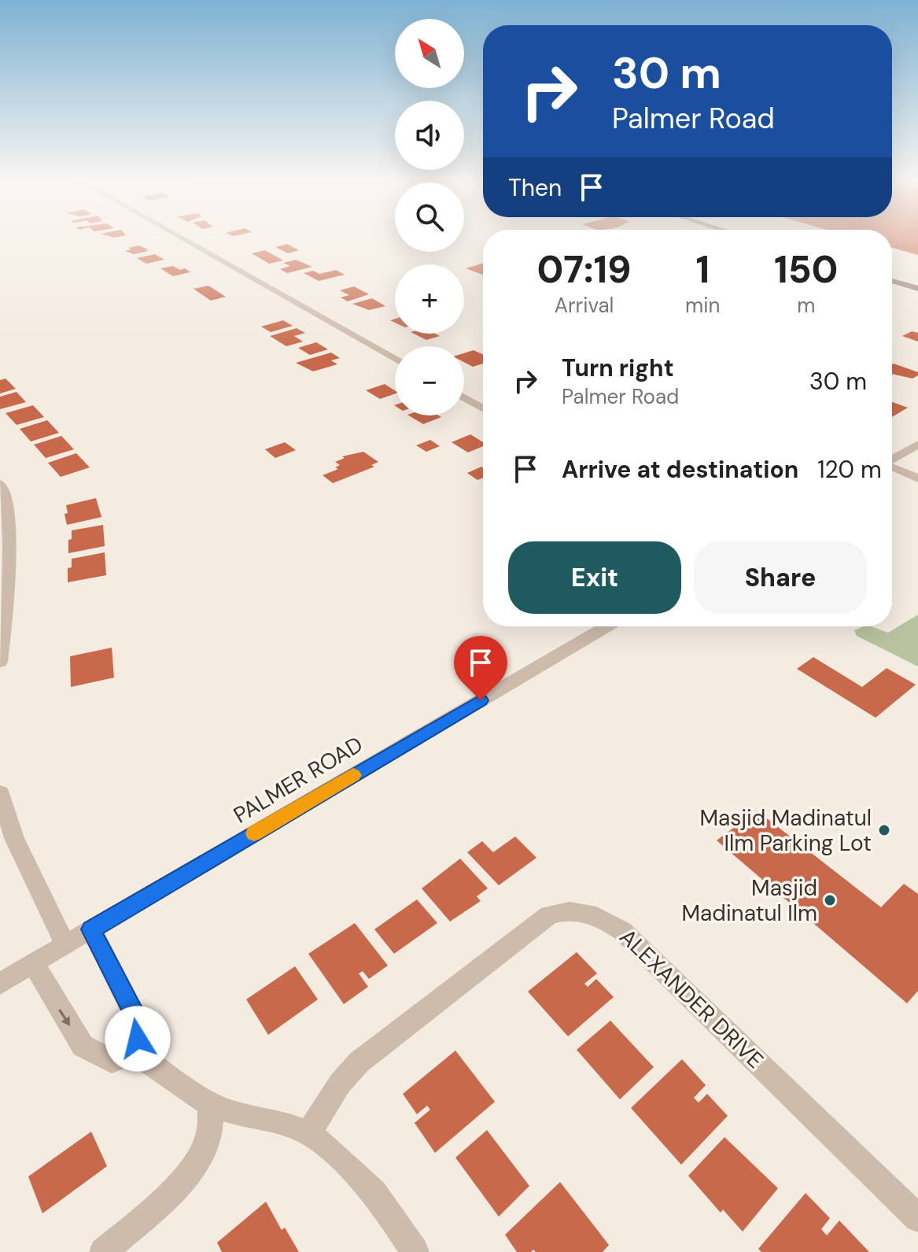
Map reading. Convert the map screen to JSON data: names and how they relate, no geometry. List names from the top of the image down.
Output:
{
  "streets": {
    "street": ["PALMER ROAD", "ALEXANDER DRIVE"]
  },
  "places": ["Masjid Madinatul Ilm Parking Lot", "Masjid Madinatul Ilm"],
  "north": "top left",
  "page": {
    "map_buttons": ["+", "−"],
    "turn": ["30 m", "Palmer Road"],
    "then": "Then",
    "eta": [
      "07:19",
      "Arrival",
      "1",
      "min",
      "150",
      "m"
    ],
    "list": [
      {
        "name": "Turn right",
        "note": "Palmer Road",
        "value": "30 m"
      },
      {
        "name": "Arrive at destination",
        "value": "120 m"
      }
    ],
    "buttons": ["Exit", "Share"]
  }
}
